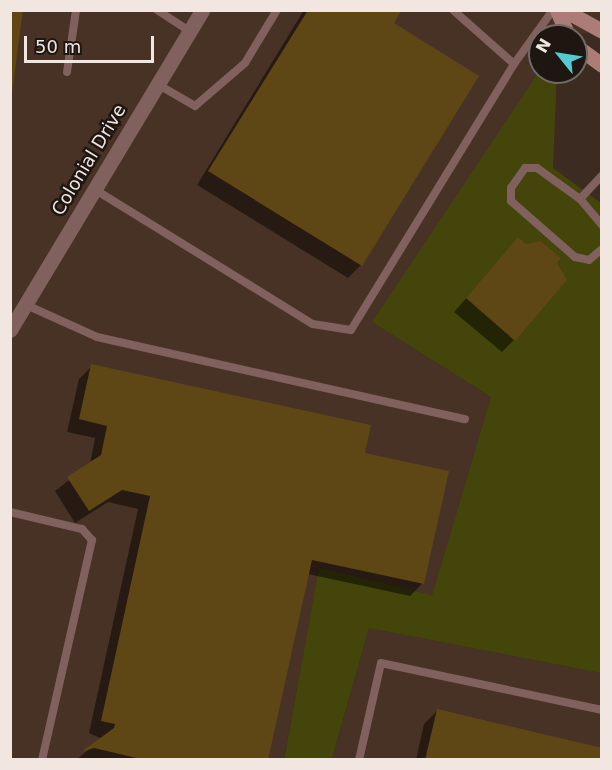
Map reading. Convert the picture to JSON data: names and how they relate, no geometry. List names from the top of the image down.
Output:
{
  "streets": {
    "street": ["Colonial Drive"]
  },
  "scale_bar": "50 m",
  "north": "top left"
}
